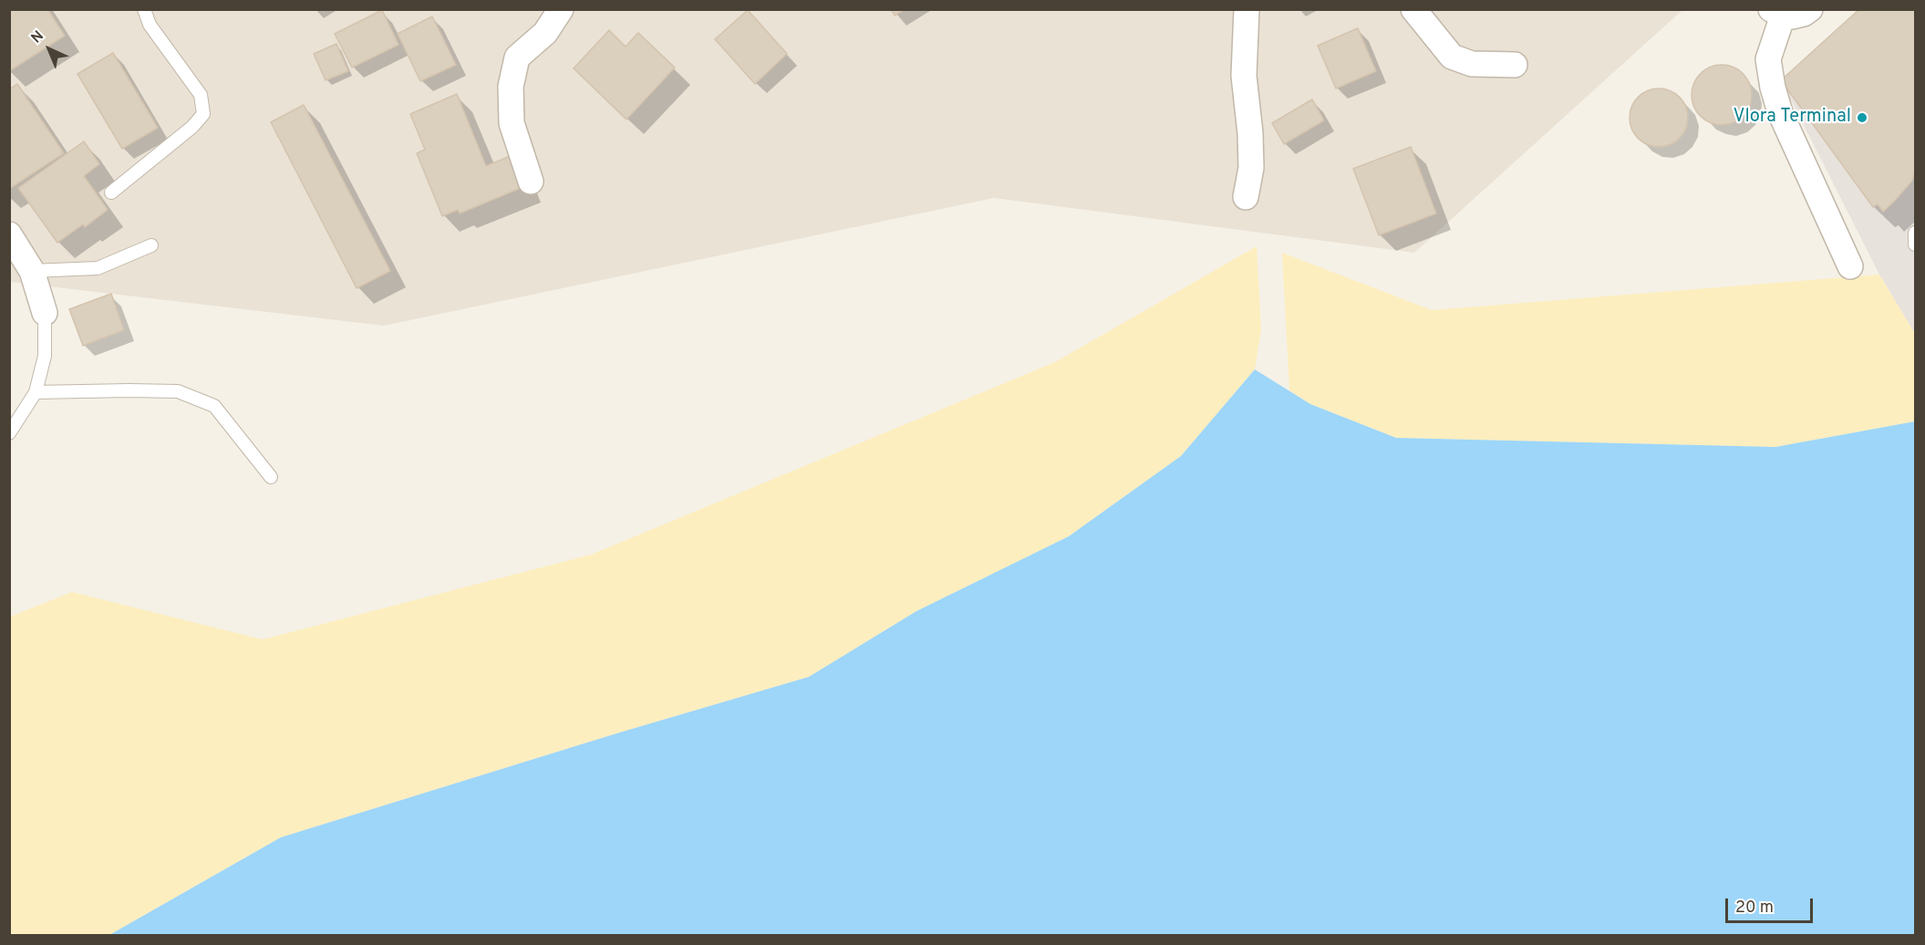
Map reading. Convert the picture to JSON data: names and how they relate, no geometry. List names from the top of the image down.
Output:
{
  "places": ["Vlora Terminal"],
  "scale_bar": "20 m",
  "north": "top left"
}
